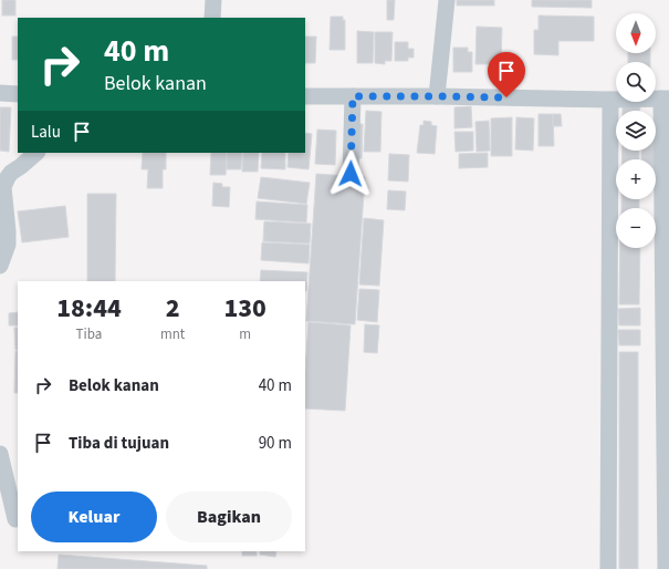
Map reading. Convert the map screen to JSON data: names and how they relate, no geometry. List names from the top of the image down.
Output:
{
  "north": "bottom",
  "page": {
    "map_buttons": ["+", "−"],
    "turn": ["40 m", "Belok kanan"],
    "then": "Lalu",
    "eta": [
      "18:44",
      "Tiba",
      "2",
      "mnt",
      "130",
      "m"
    ],
    "list": [
      {
        "name": "Belok kanan",
        "value": "40 m"
      },
      {
        "name": "Tiba di tujuan",
        "value": "90 m"
      }
    ],
    "buttons": ["Keluar", "Bagikan"]
  }
}
